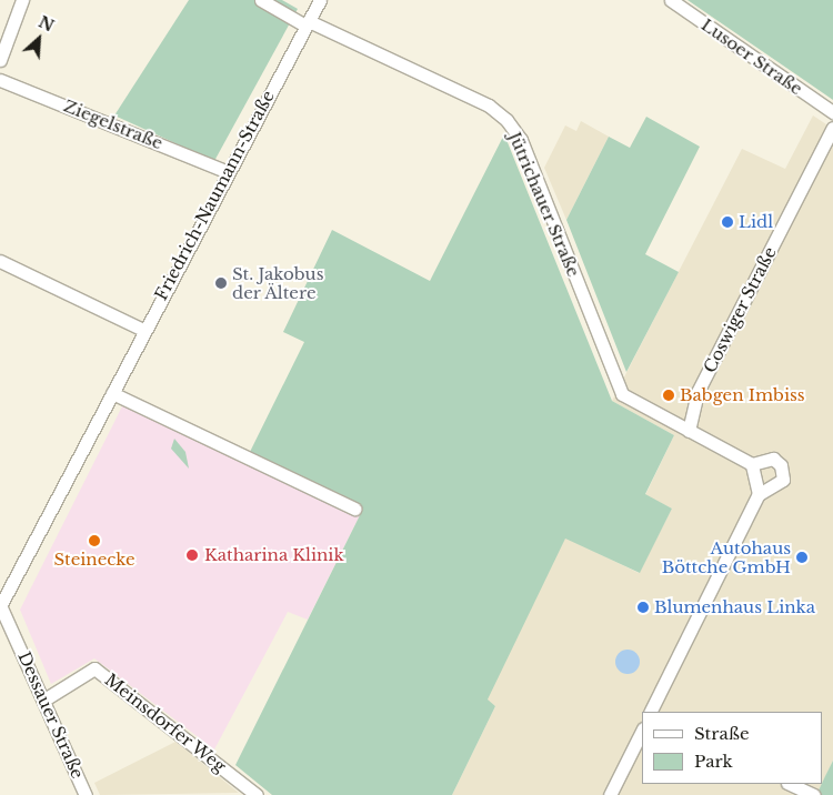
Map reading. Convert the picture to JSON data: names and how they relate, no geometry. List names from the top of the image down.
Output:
{
  "streets": {
    "street": [
      "Lusoer Straße",
      "Ziegelstraße",
      "Friedrich-Naumann-Straße",
      "Jütrichauer Straße",
      "Coswiger Straße",
      "Dessauer Straße",
      "Meinsdorfer Weg"
    ]
  },
  "crossings": [
    ["Ziegelstraße", "Friedrich-Naumann-Straße"],
    ["Friedrich-Naumann-Straße", "Jütrichauer Straße"],
    ["Friedrich-Naumann-Straße", "Dessauer Straße"],
    ["Jütrichauer Straße", "Coswiger Straße"],
    ["Dessauer Straße", "Meinsdorfer Weg"]
  ],
  "places": [
    "Lidl",
    "St. Jakobus der Ältere",
    "Babgen Imbiss",
    "Steinecke",
    "Katharina Klinik",
    "Autohaus Böttche GmbH",
    "Blumenhaus Linka"
  ],
  "legend": ["Straße", "Park"],
  "north": "top right"
}
